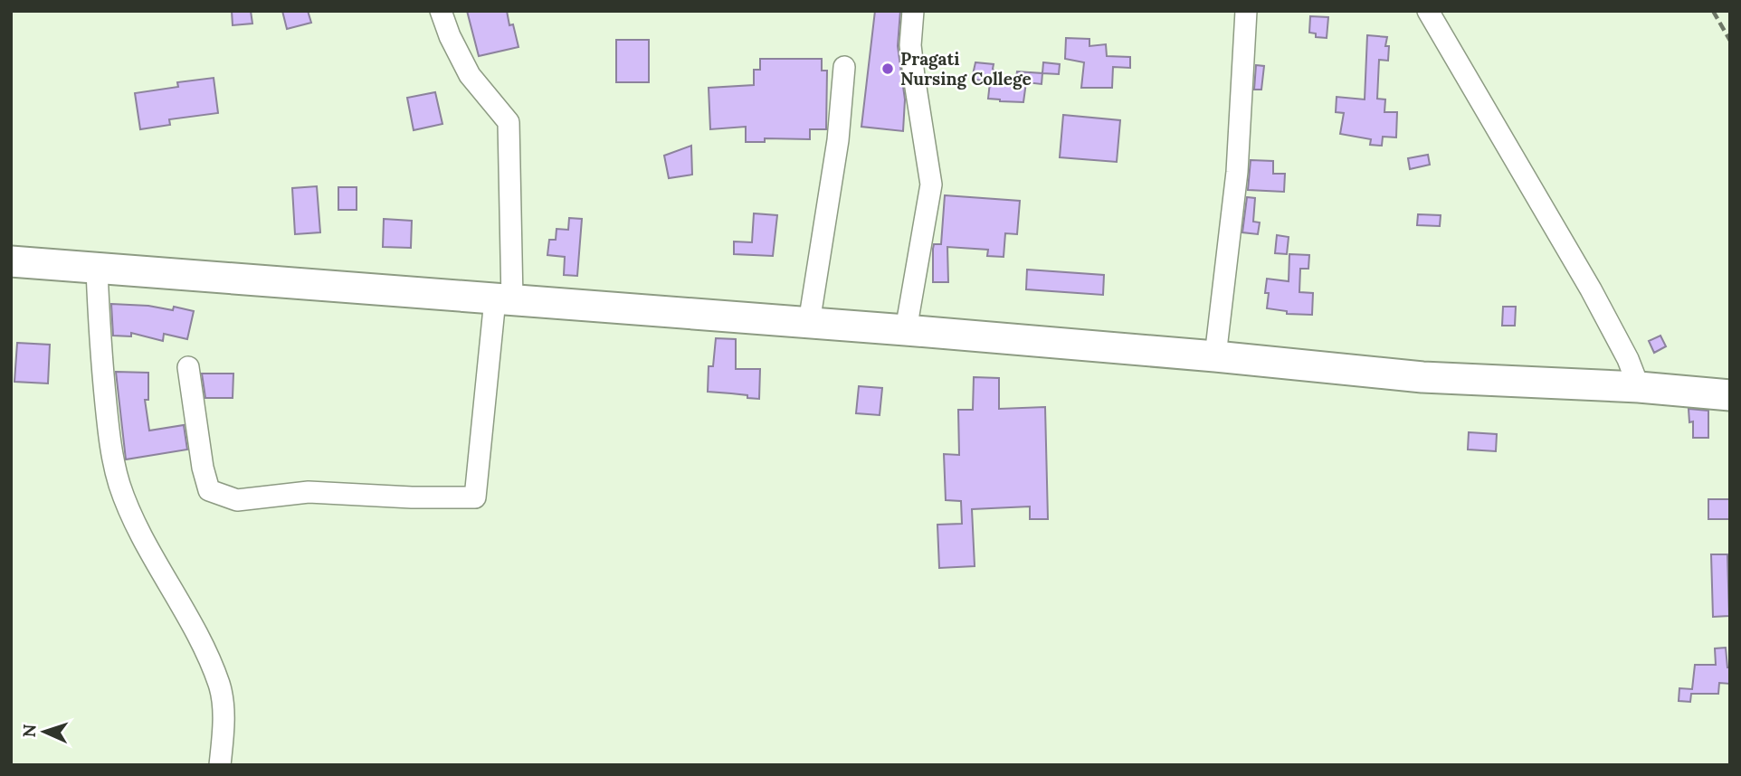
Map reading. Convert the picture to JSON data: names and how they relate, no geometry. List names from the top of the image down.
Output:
{
  "places": ["Pragati Nursing College"],
  "north": "left"
}
